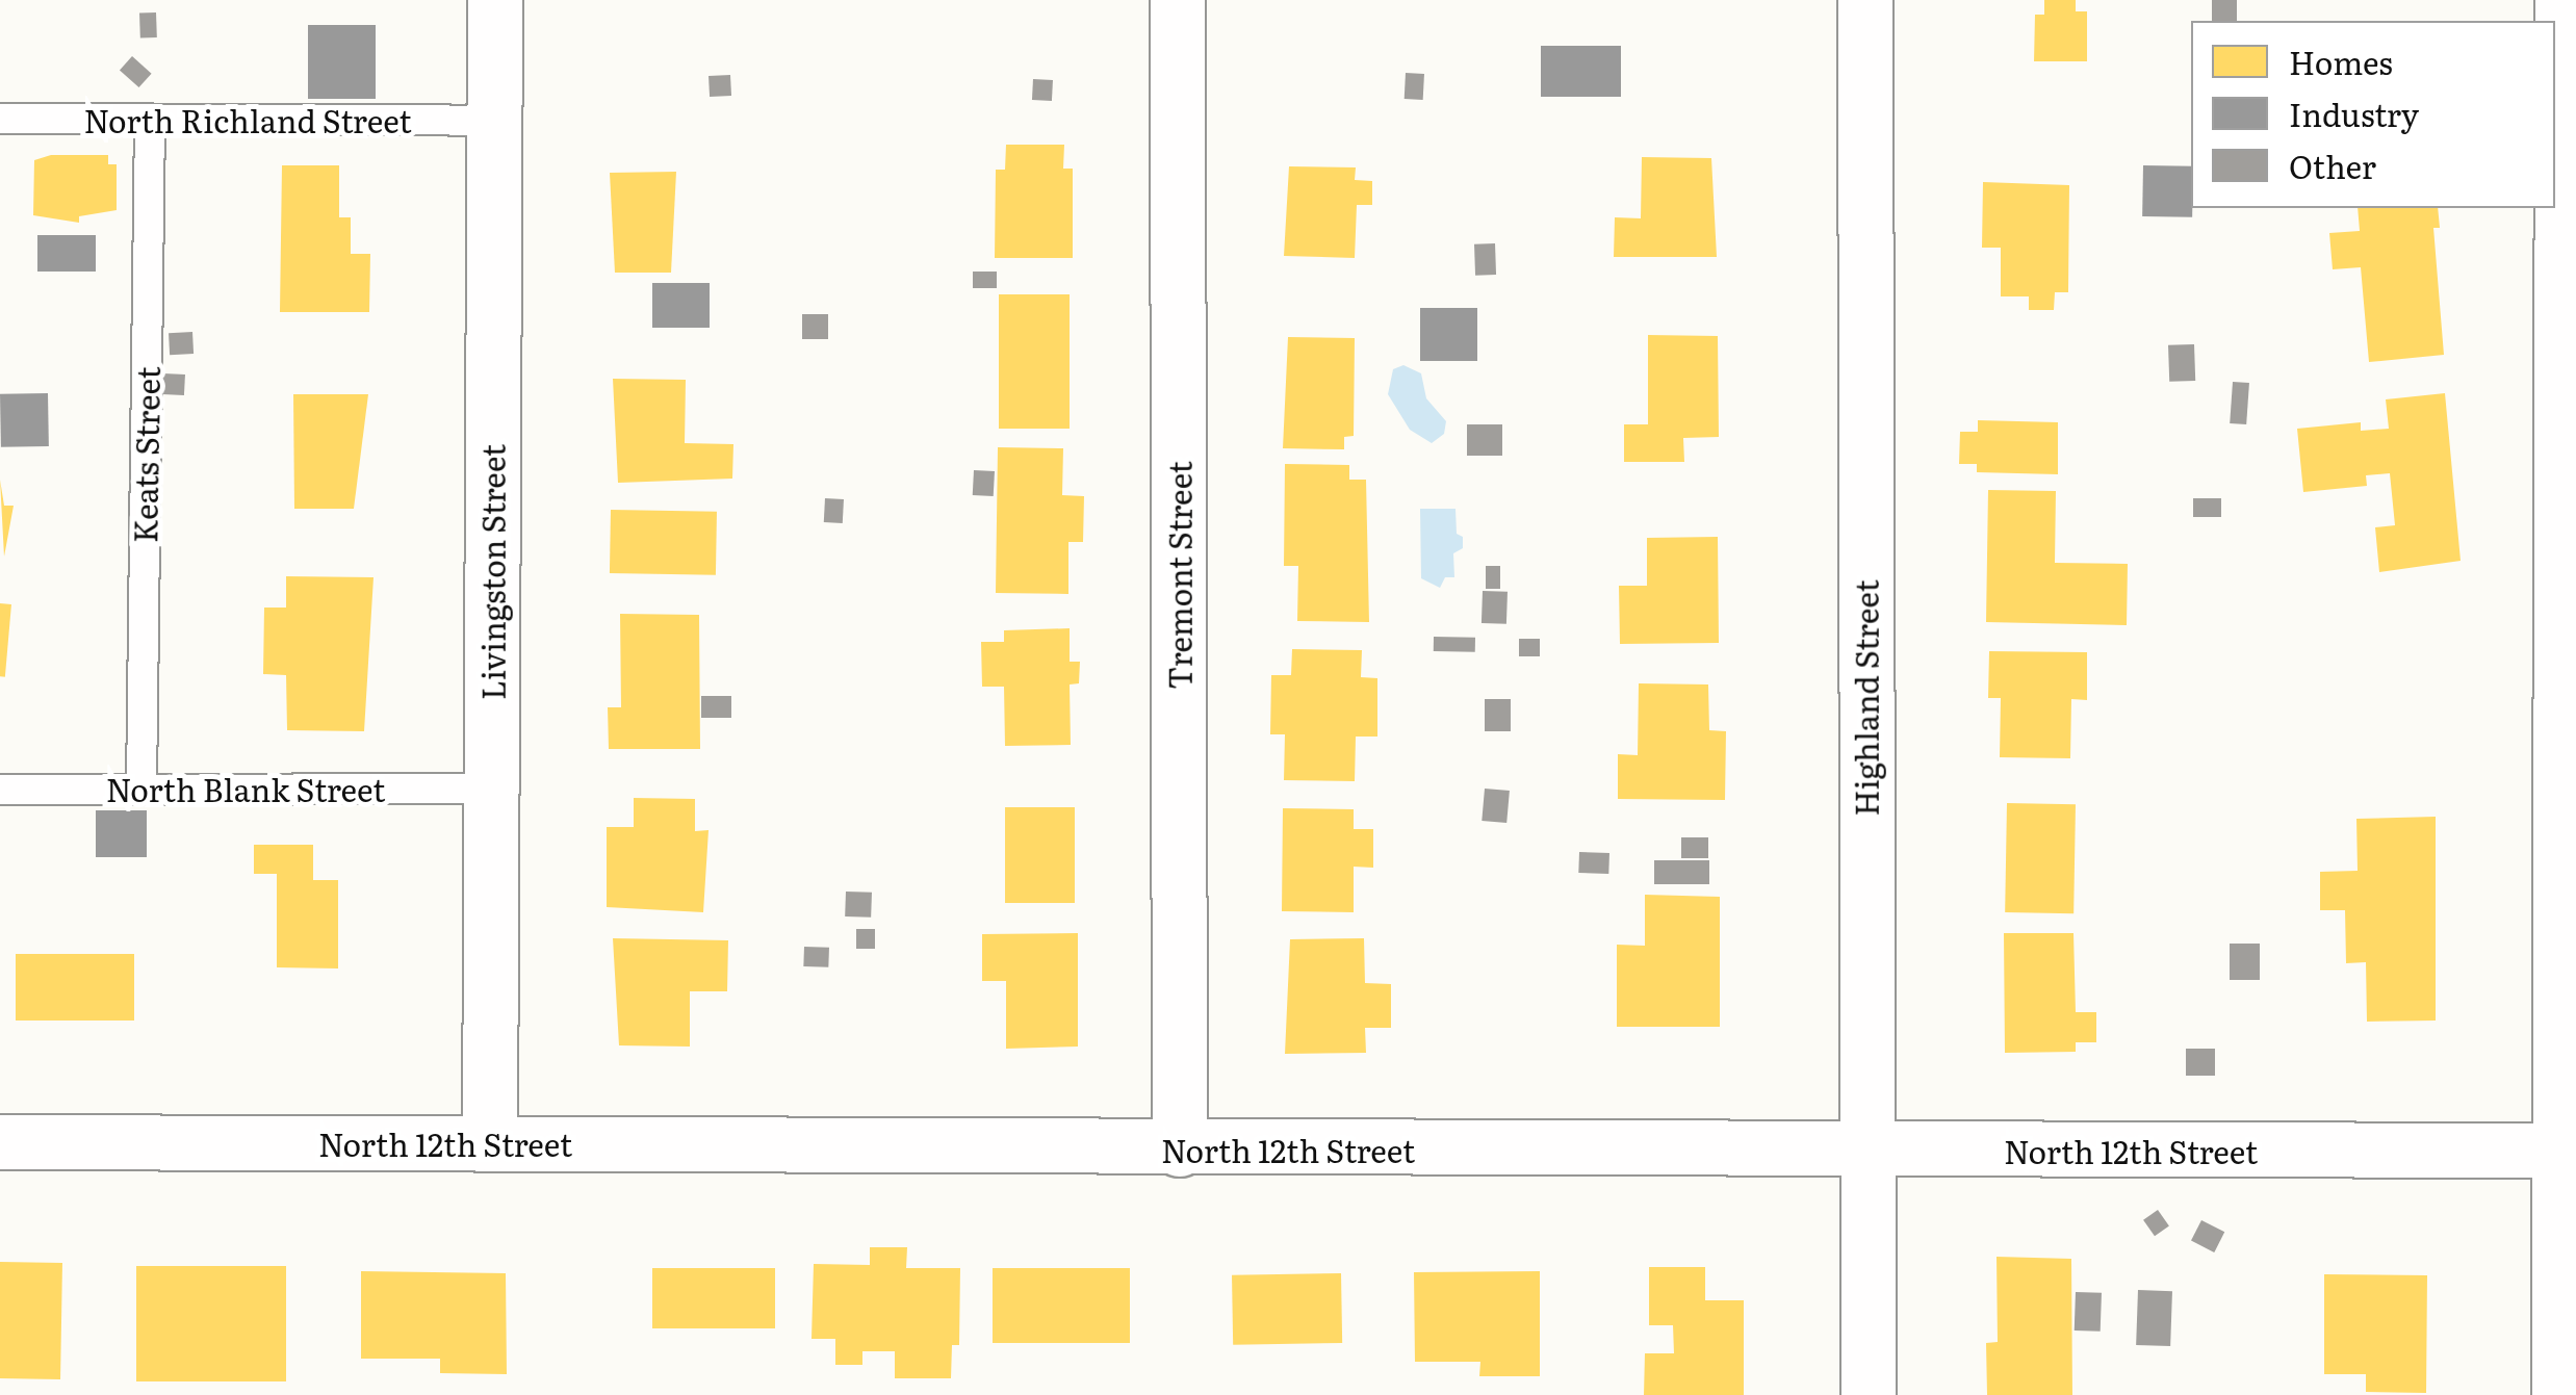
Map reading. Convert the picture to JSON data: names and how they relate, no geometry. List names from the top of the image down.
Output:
{
  "streets": {
    "street": [
      "Livingston Street",
      "Tremont Street",
      "Highland Street",
      "North 12th Street"
    ],
    "lane": ["North Richland Street", "Keats Street", "North Blank Street"]
  },
  "crossings": [
    ["North Richland Street", "Keats Street"],
    ["North Richland Street", "Livingston Street"],
    ["Keats Street", "North Blank Street"],
    ["Livingston Street", "North Blank Street"],
    ["Livingston Street", "North 12th Street"],
    ["Tremont Street", "North 12th Street"],
    ["Highland Street", "North 12th Street"]
  ],
  "legend": ["Homes", "Industry", "Other"]
}
